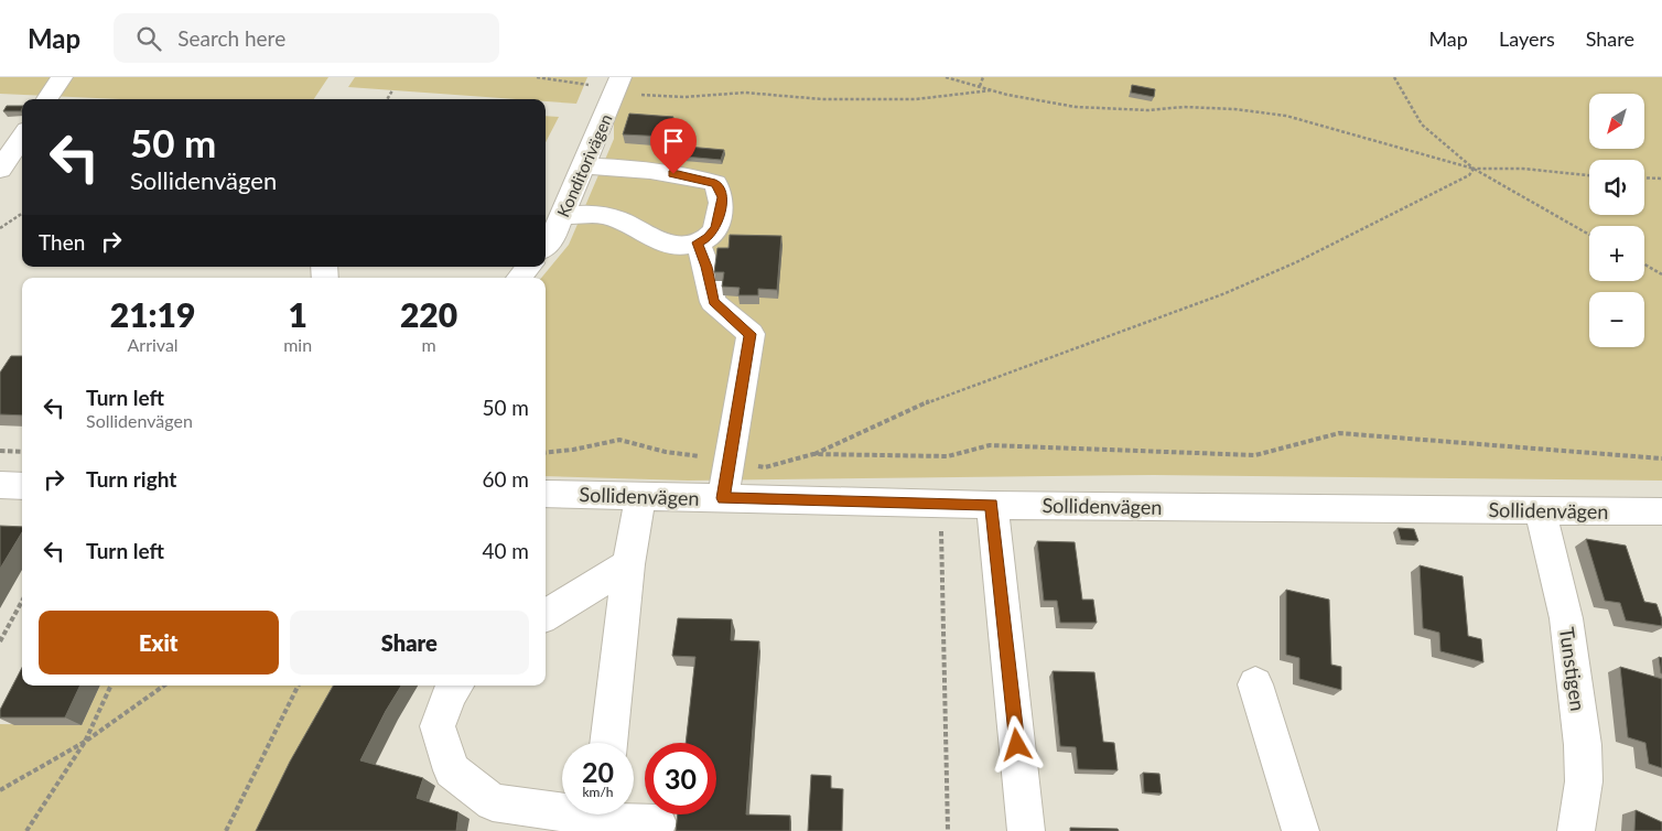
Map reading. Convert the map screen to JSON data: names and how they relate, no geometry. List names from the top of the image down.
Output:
{
  "streets": {
    "street": ["Konditorivägen", "Sollidenvägen", "Tunstigen"]
  },
  "crossings": [
    ["Sollidenvägen", "Tunstigen"]
  ],
  "north": "bottom left",
  "page": {
    "header": "Map",
    "search": "Search here",
    "nav": ["Map", "Layers", "Share"],
    "map_buttons": ["+", "−"],
    "turn": ["50 m", "Sollidenvägen"],
    "then": "Then",
    "eta": [
      "21:19",
      "Arrival",
      "1",
      "min",
      "220",
      "m"
    ],
    "list": [
      {
        "name": "Turn left",
        "note": "Sollidenvägen",
        "value": "50 m"
      },
      {
        "name": "Turn right",
        "value": "60 m"
      },
      {
        "name": "Turn left",
        "value": "40 m"
      }
    ],
    "buttons": ["Exit", "Share"],
    "speed": "20 km/h",
    "limit": "30"
  }
}
